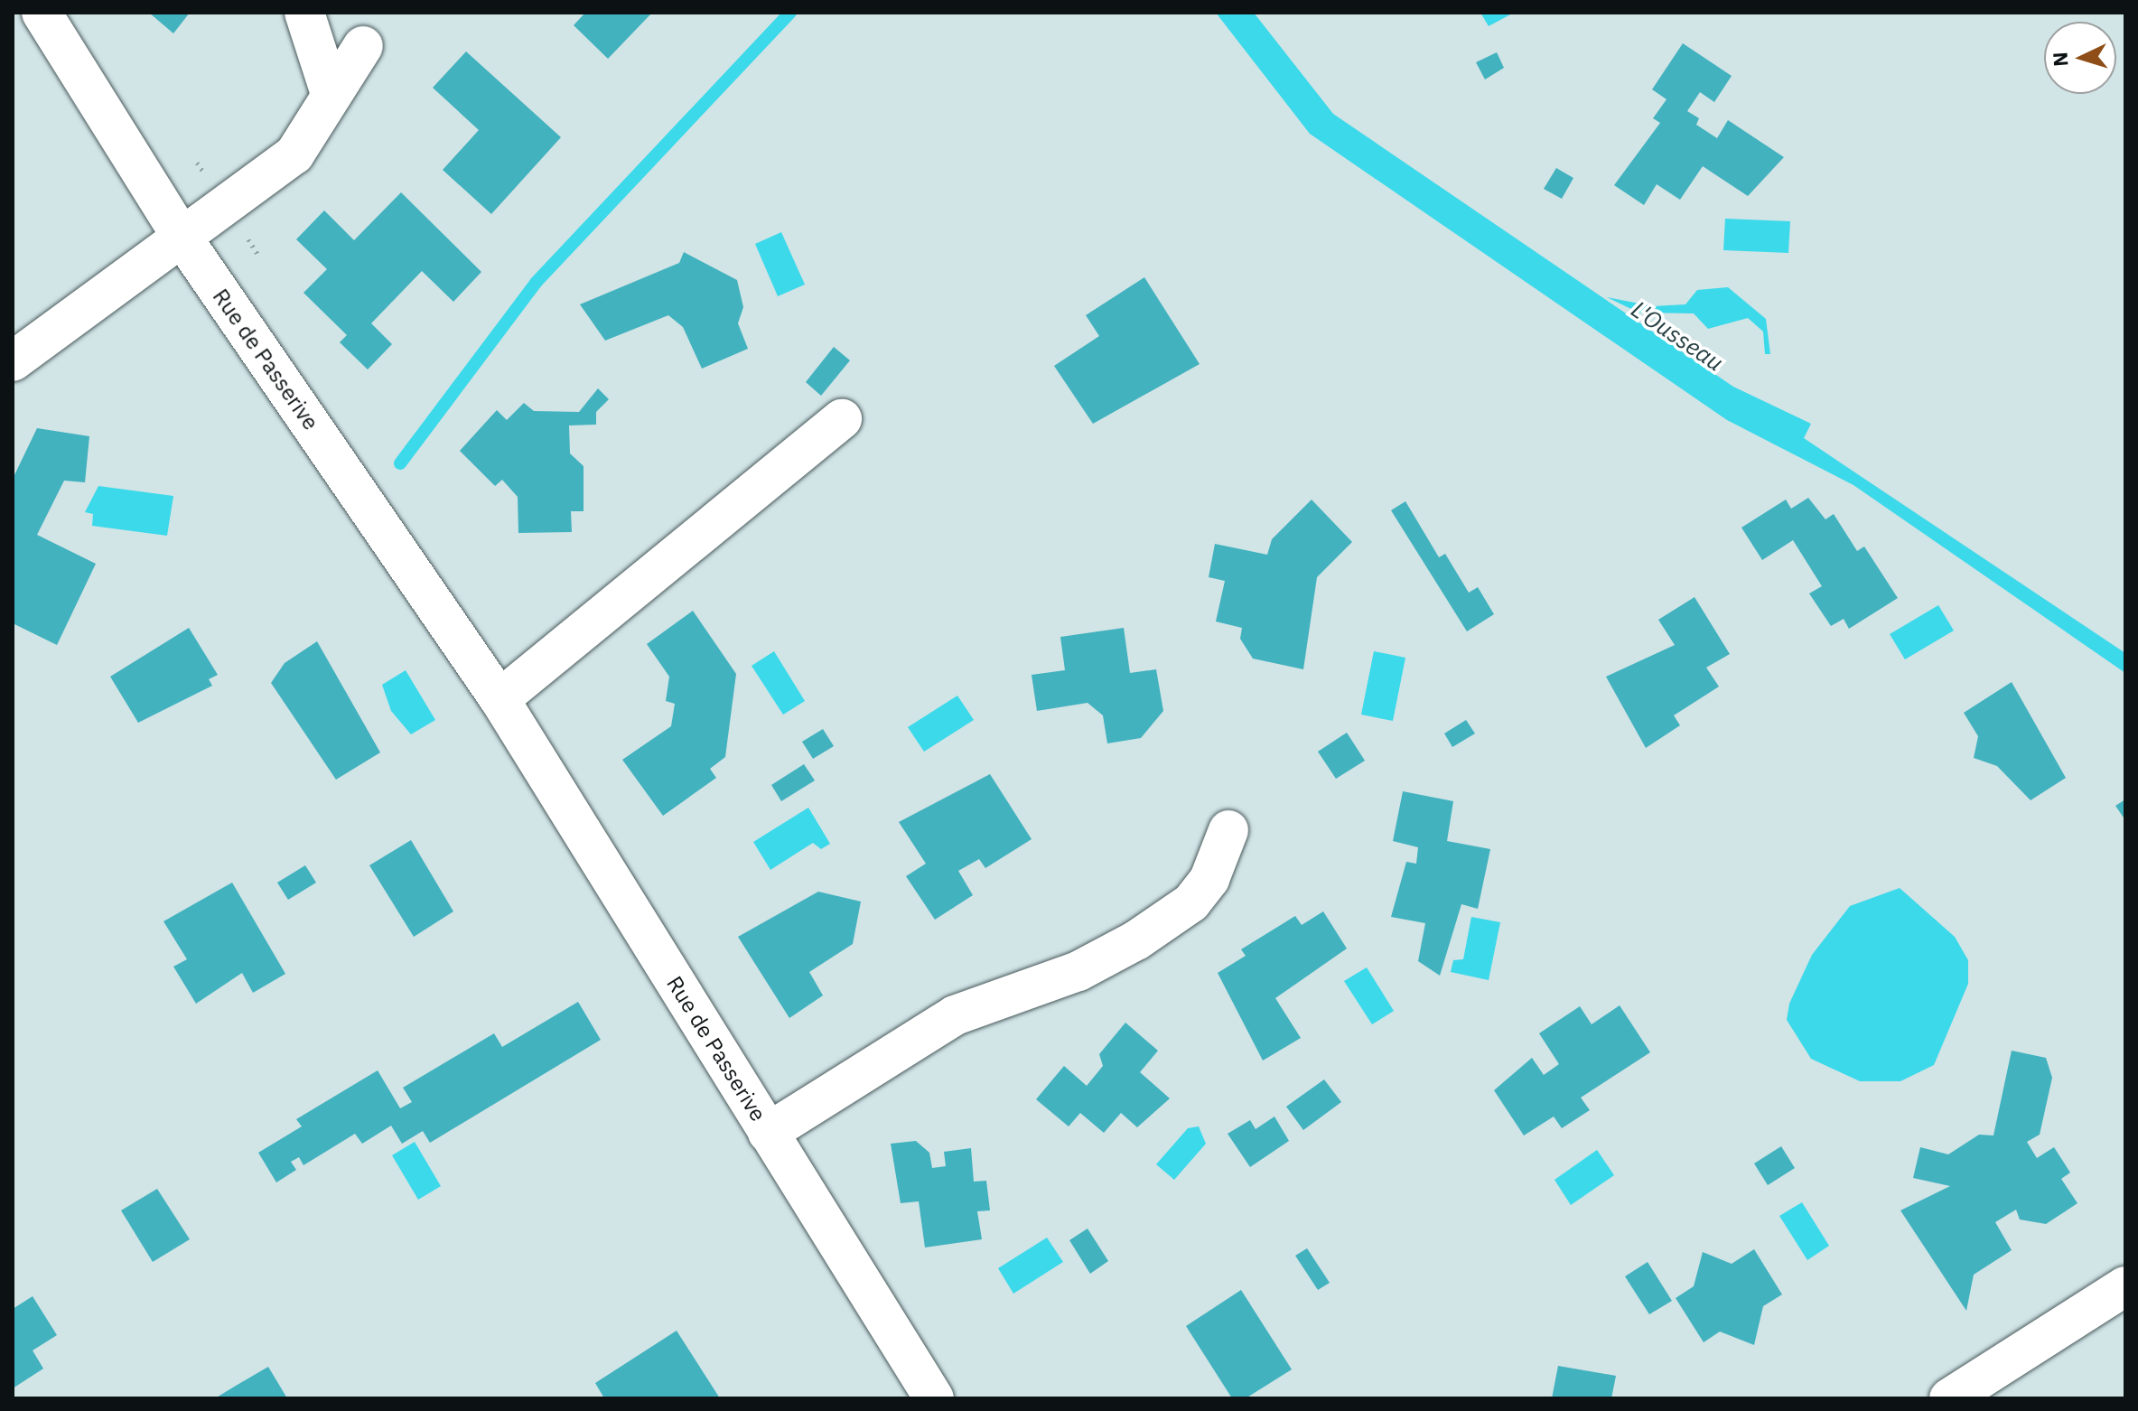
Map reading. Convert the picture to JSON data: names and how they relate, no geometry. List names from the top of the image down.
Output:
{
  "streets": {
    "street": ["Rue de Passerive"]
  },
  "water": ["L'Ousseau"],
  "north": "left"
}
